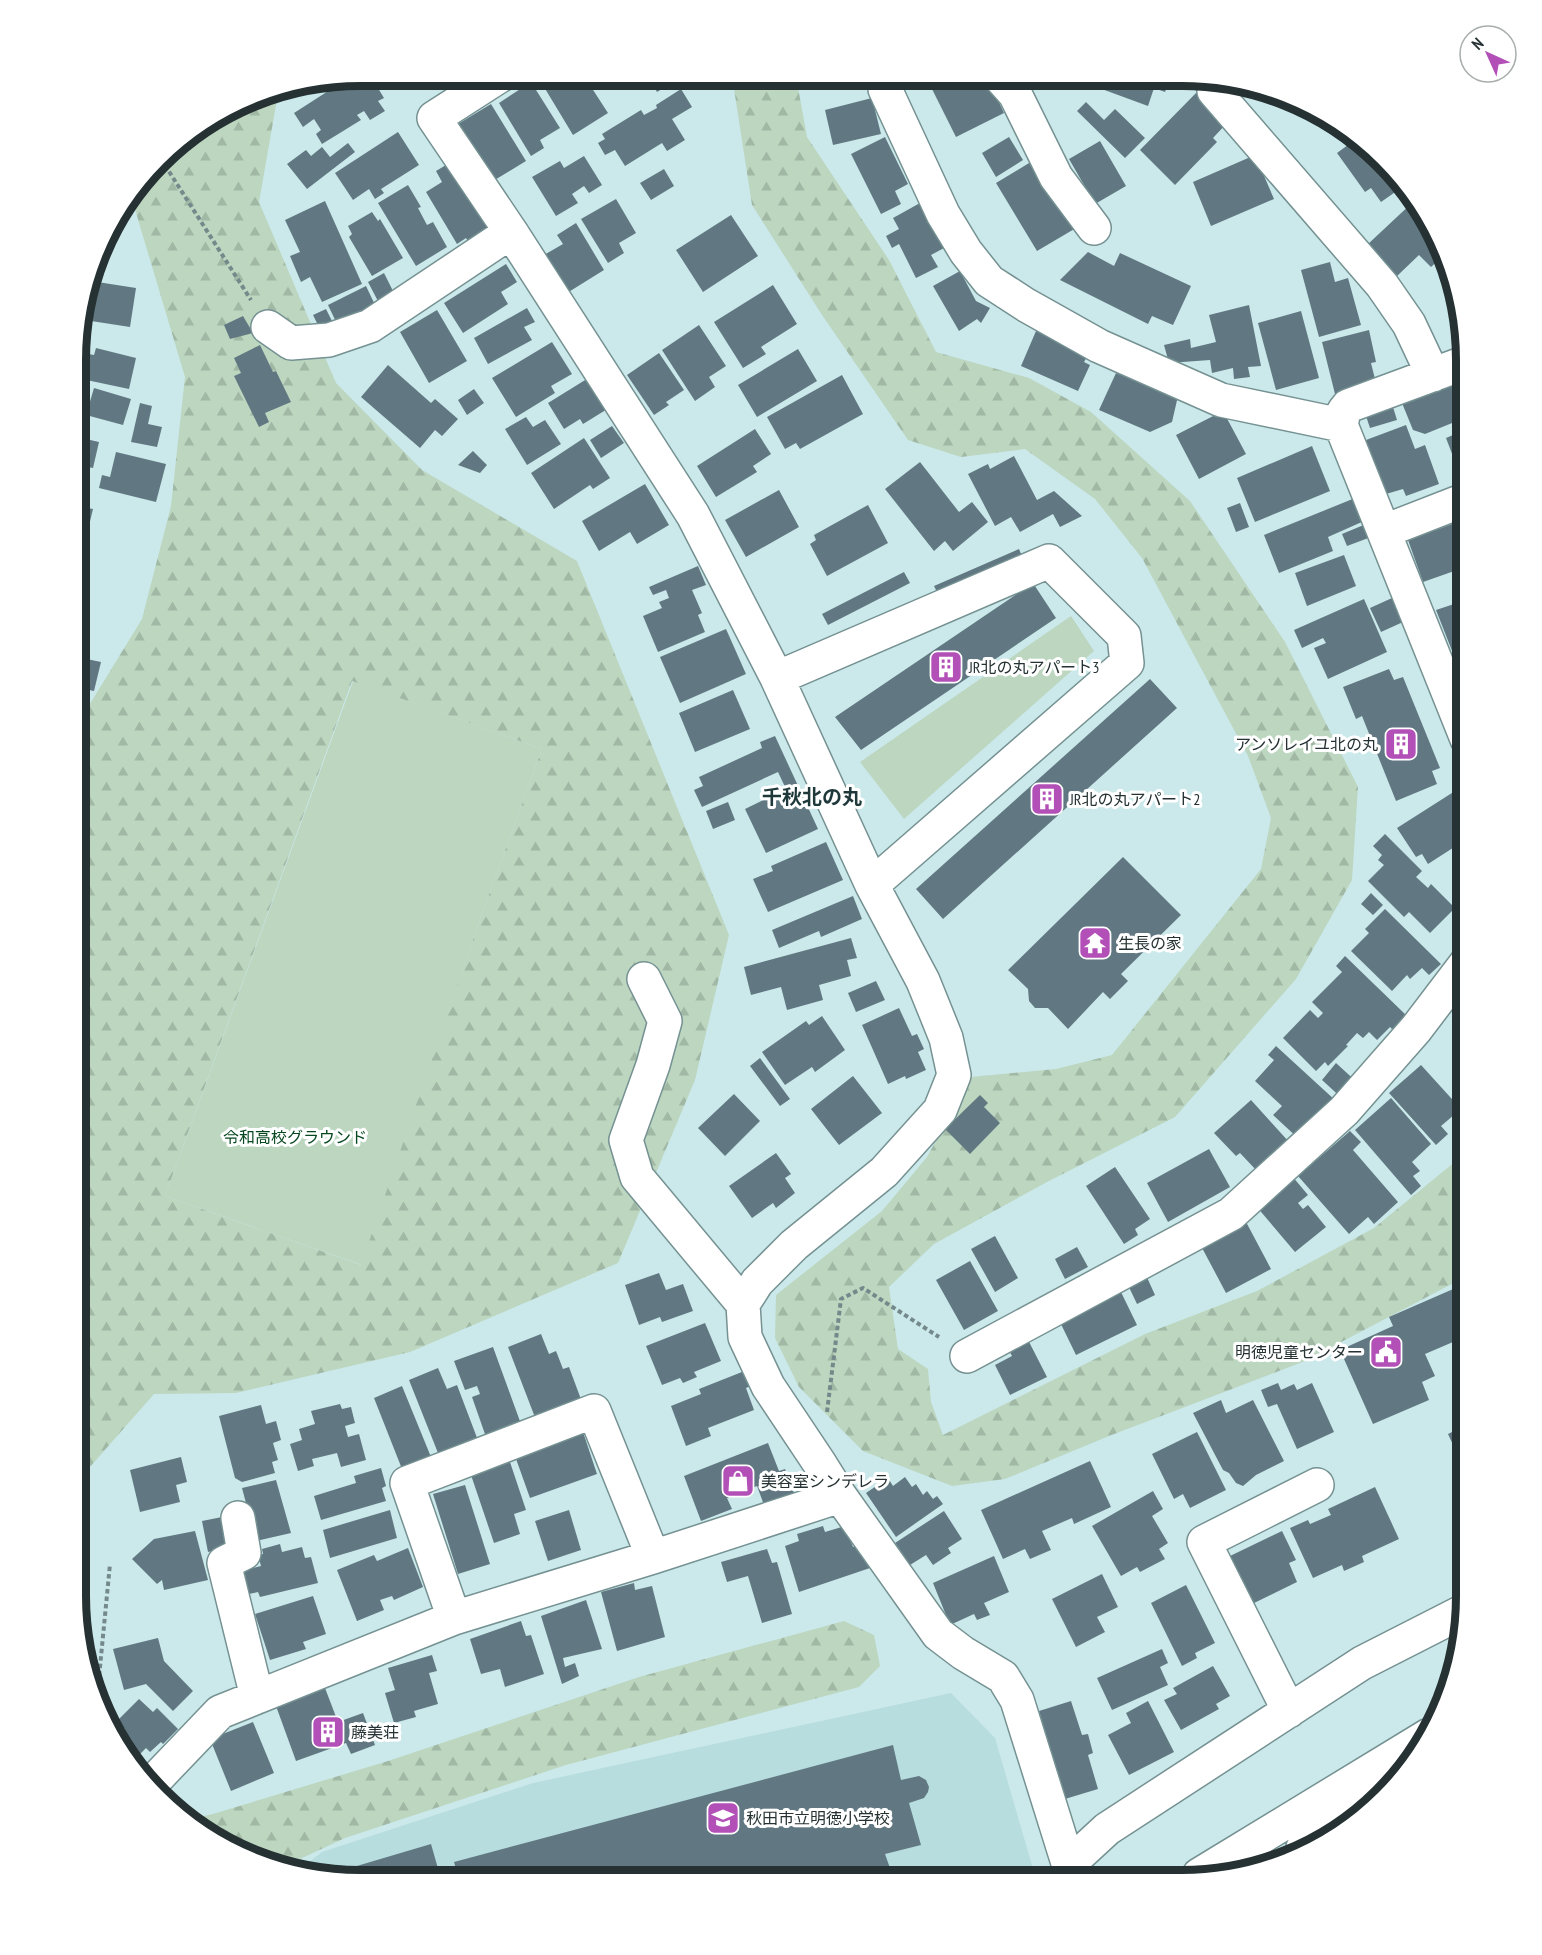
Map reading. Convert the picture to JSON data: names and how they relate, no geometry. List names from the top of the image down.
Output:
{
  "districts": ["千秋北の丸"],
  "parks": ["令和高校グラウンド"],
  "places": {
    "building": [
      "JR北の丸アパート3",
      "アンソレイユ北の丸",
      "JR北の丸アパート2",
      "藤美荘"
    ],
    "temple": ["生長の家"],
    "public building": ["明徳児童センター"],
    "shop": ["美容室シンデレラ"],
    "school or university": ["秋田市立明徳小学校"]
  },
  "north": "top left"
}
